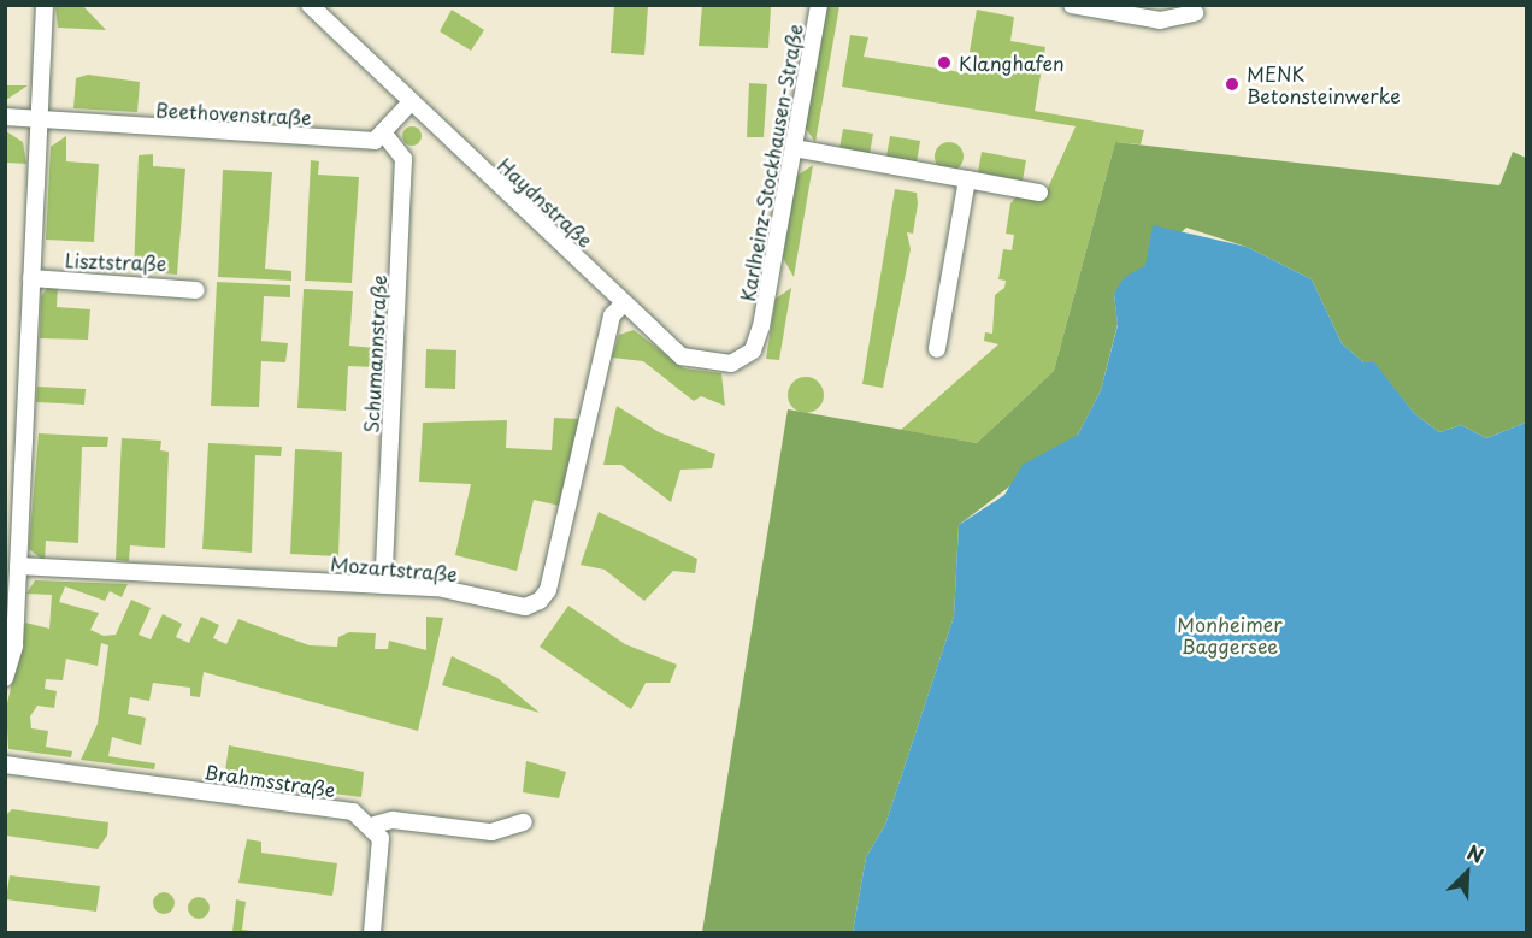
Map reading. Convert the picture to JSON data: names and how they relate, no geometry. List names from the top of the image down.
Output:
{
  "streets": {
    "street": [
      "Beethovenstraße",
      "Karlheinz-Stockhausen-Straße",
      "Haydnstraße",
      "Lisztstraße",
      "Schumannstraße",
      "Mozartstraße",
      "Brahmsstraße"
    ]
  },
  "crossings": [
    ["Beethovenstraße", "Schumannstraße"],
    ["Karlheinz-Stockhausen-Straße", "Haydnstraße"],
    ["Haydnstraße", "Mozartstraße"],
    ["Schumannstraße", "Mozartstraße"]
  ],
  "parks": ["Monheimer Baggersee"],
  "places": ["Klanghafen", "MENK Betonsteinwerke"],
  "north": "top right"
}
